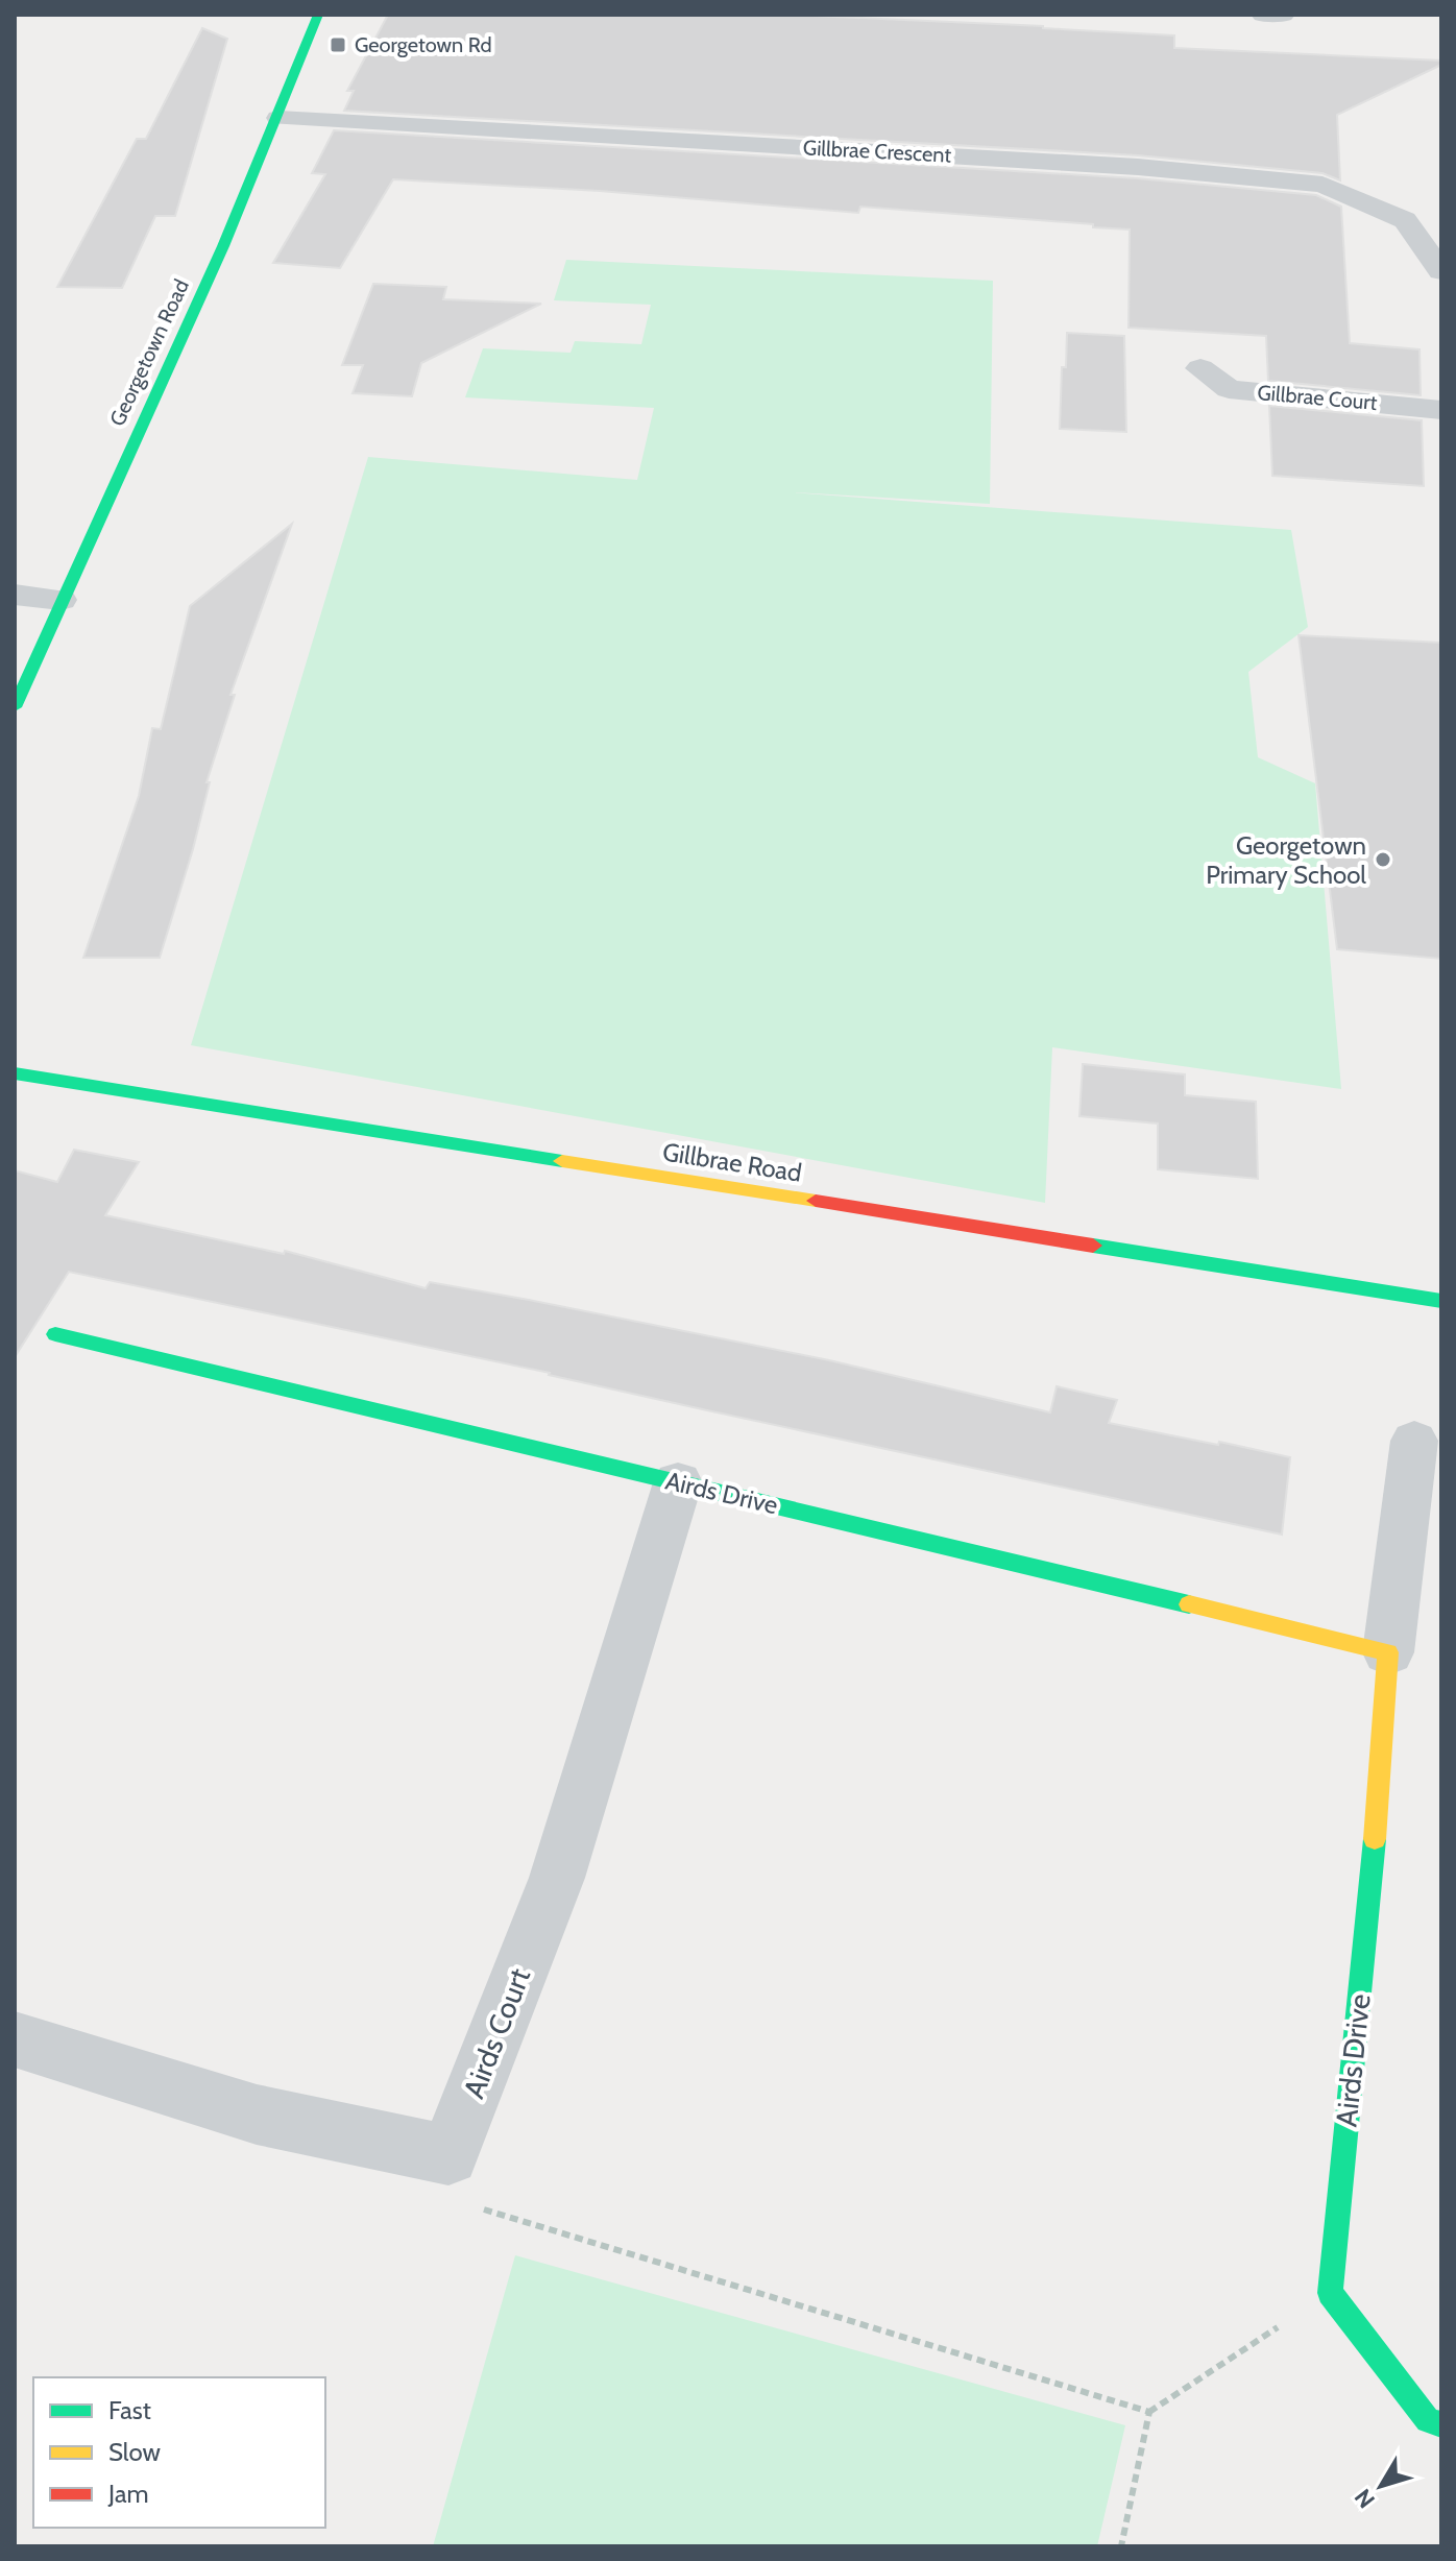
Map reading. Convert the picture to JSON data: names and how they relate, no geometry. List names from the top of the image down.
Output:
{
  "streets": {
    "street": [
      "Gillbrae Crescent",
      "Georgetown Road",
      "Gillbrae Court",
      "Gillbrae Road",
      "Airds Drive",
      "Airds Court"
    ]
  },
  "crossings": [
    ["Gillbrae Crescent", "Georgetown Road"],
    ["Airds Drive", "Airds Court"]
  ],
  "places": {
    "transit": ["Georgetown Rd"],
    "other": ["Georgetown Primary School"]
  },
  "legend": ["Fast", "Slow", "Jam"],
  "north": "bottom left"
}
